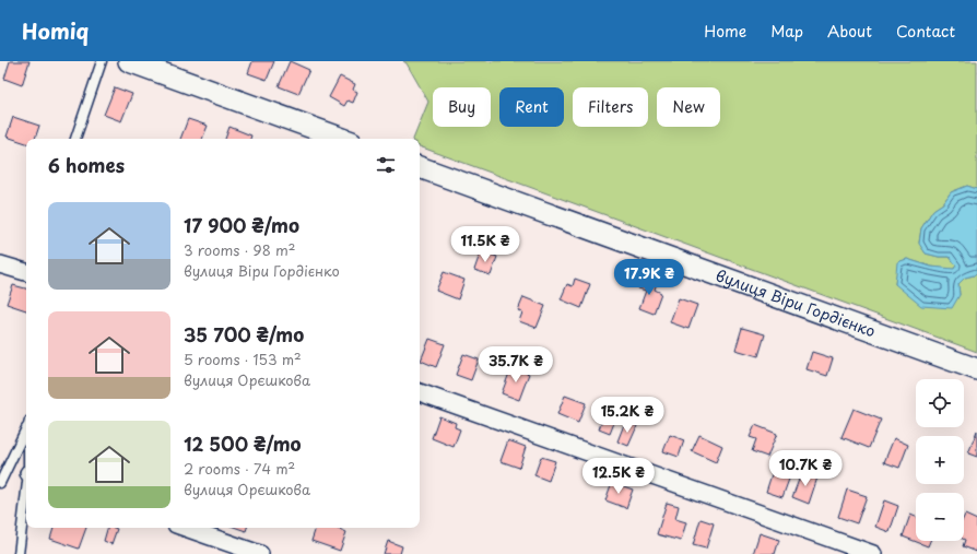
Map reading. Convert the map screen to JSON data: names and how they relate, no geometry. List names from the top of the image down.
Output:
{
  "streets": {
    "street": ["вулиця Віри Гордієнко"]
  },
  "page": {
    "header": "Homiq",
    "nav": [
      "Home",
      "Map",
      "About",
      "Contact"
    ],
    "chip": [
      "Buy",
      "Rent",
      "Filters",
      "New"
    ],
    "heading": "6 homes",
    "list": [
      {
        "name": "17 900 ₴/mo",
        "note": "3 rooms · 98 m² · вулиця Віри Гордієнко"
      },
      {
        "name": "35 700 ₴/mo",
        "note": "5 rooms · 153 m² · вулиця Орєшкова"
      },
      {
        "name": "12 500 ₴/mo",
        "note": "2 rooms · 74 m² · вулиця Орєшкова"
      }
    ],
    "price": [
      "11.5K ₴",
      "17.9K ₴",
      "35.7K ₴",
      "15.2K ₴",
      "10.7K ₴",
      "12.5K ₴"
    ],
    "map_buttons": ["+", "−"]
  }
}
